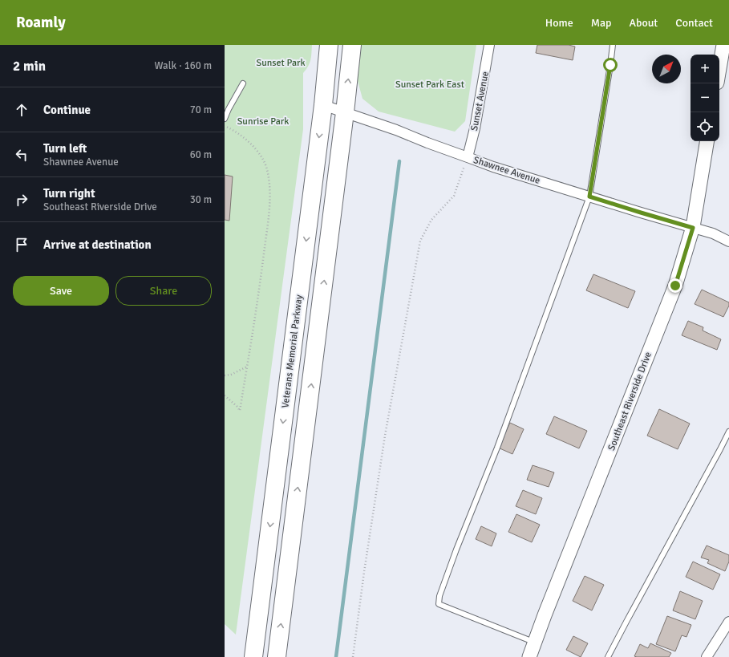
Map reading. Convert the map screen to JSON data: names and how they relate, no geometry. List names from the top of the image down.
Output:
{
  "streets": {
    "highway": ["Veterans Memorial Parkway"],
    "street": ["Sunset Avenue", "Shawnee Avenue", "Southeast Riverside Drive"]
  },
  "crossings": [
    ["Sunset Avenue", "Shawnee Avenue"],
    ["Shawnee Avenue", "Veterans Memorial Parkway"],
    ["Shawnee Avenue", "Southeast Riverside Drive"]
  ],
  "parks": ["Sunset Park", "Sunset Park East", "Sunrise Park"],
  "north": "top right",
  "page": {
    "header": "Roamly",
    "nav": [
      "Home",
      "Map",
      "About",
      "Contact"
    ],
    "heading": ["2 min", "Walk · 160 m"],
    "map_buttons": ["+", "−"],
    "list": [
      ["Continue", "70 m"],
      ["Turn left", "Shawnee Avenue", "60 m"],
      ["Turn right", "Southeast Riverside Drive", "30 m"],
      "Arrive at destination"
    ],
    "buttons": ["Save", "Share"]
  }
}
